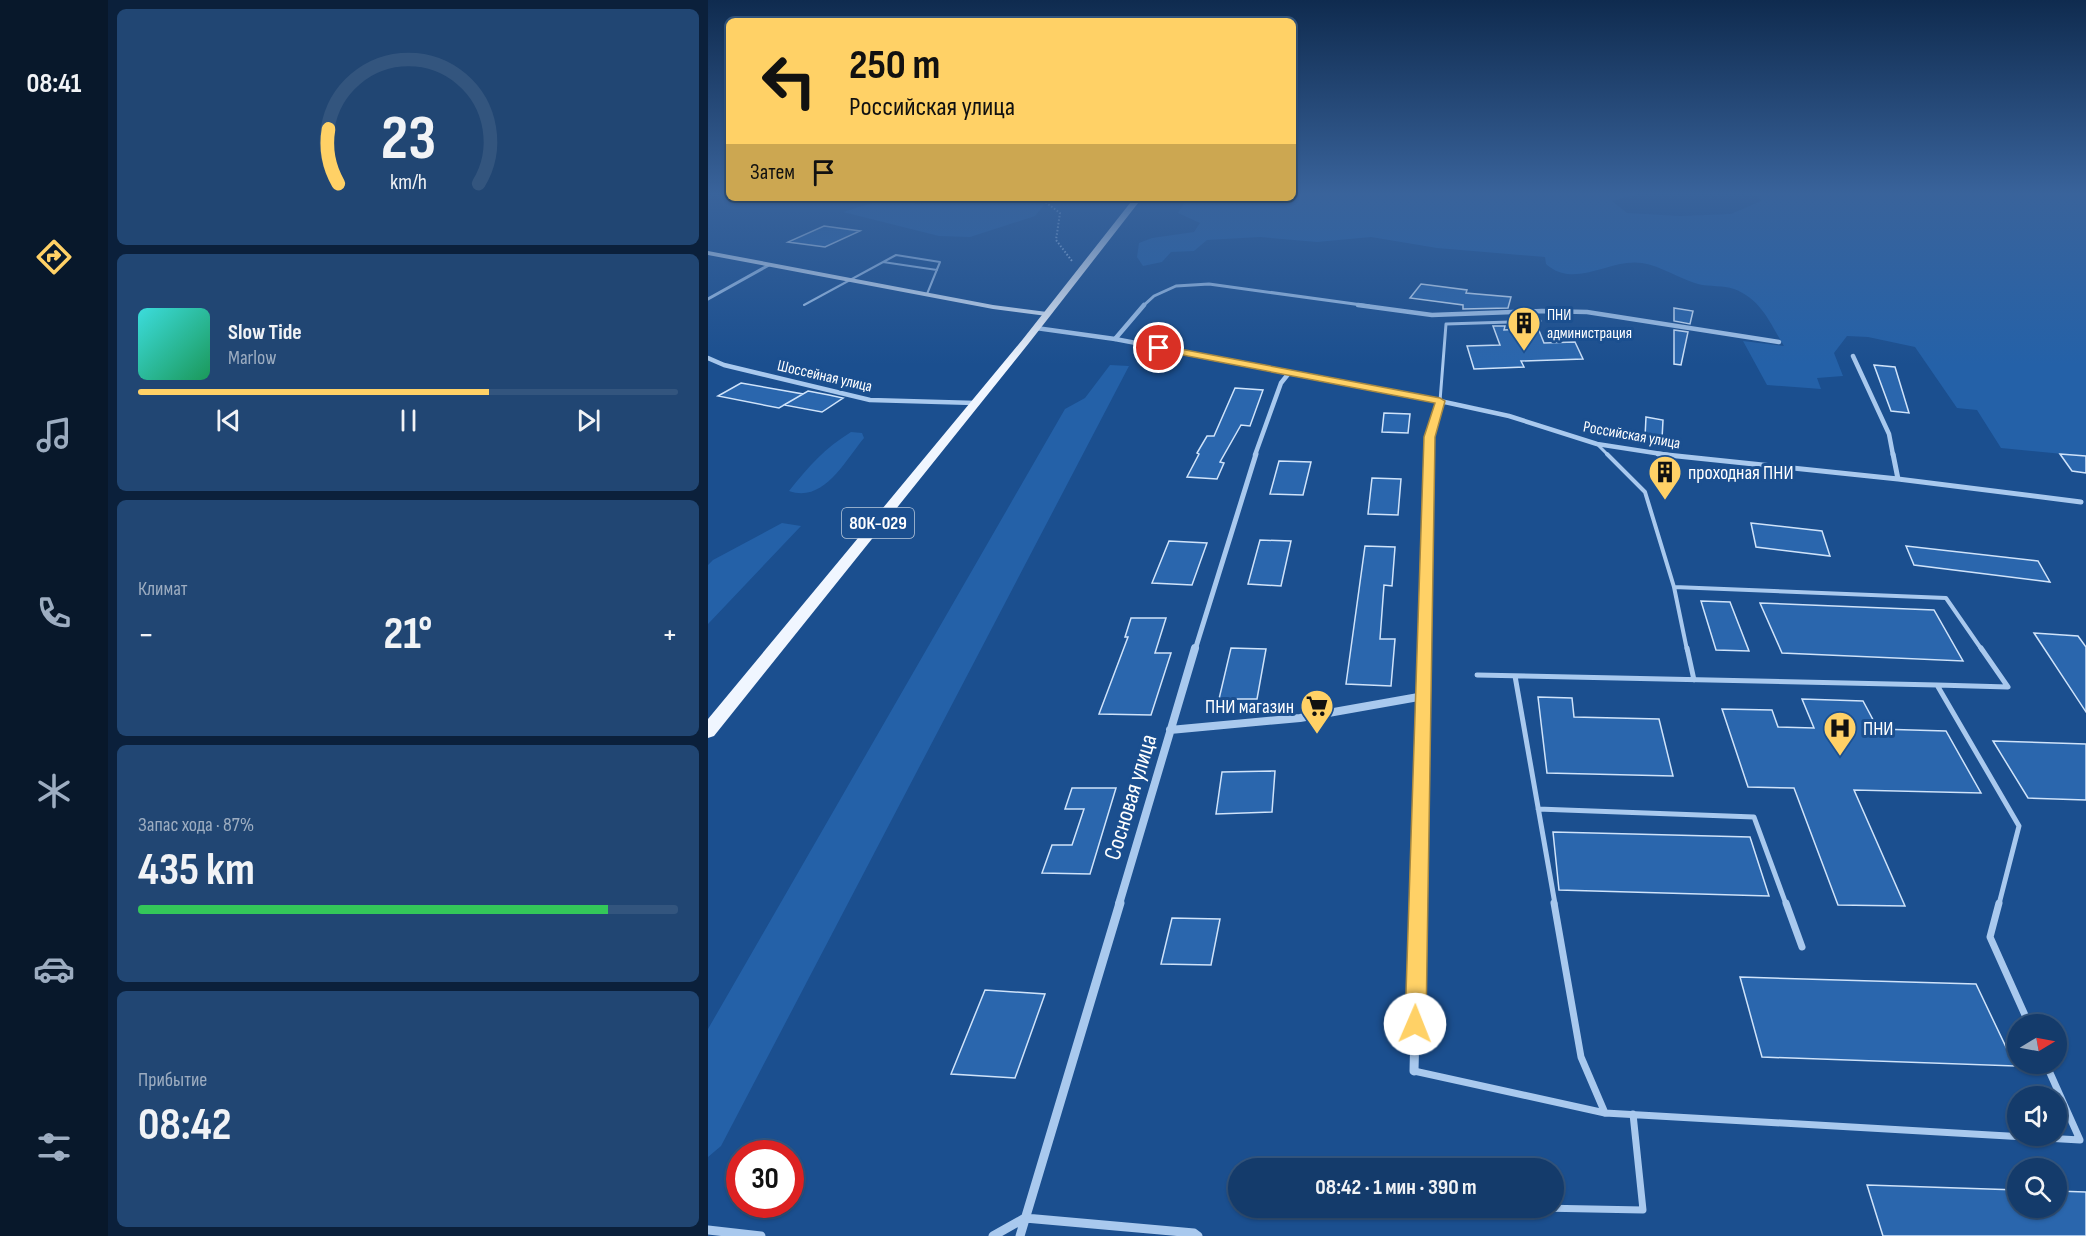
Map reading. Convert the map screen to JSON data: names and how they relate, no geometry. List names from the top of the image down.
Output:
{
  "streets": {
    "main road": ["80К-029"],
    "street": ["Шоссейная улица", "Российская улица", "Сосновая улица"]
  },
  "crossings": [
    ["Шоссейная улица", "80К-029"],
    ["Российская улица", "80К-029"],
    ["Российская улица", "Сосновая улица"]
  ],
  "places": {
    "building": ["ПНИ администрация", "проходная ПНИ"],
    "supermarket": ["ПНИ магазин"],
    "hospital": ["ПНИ"]
  },
  "north": "right",
  "page": {
    "tabs": "08:41",
    "turn": ["250 m", "Российская улица"],
    "then": "Затем",
    "song": ["Slow Tide", "Marlow"],
    "tile": [
      "Климат",
      ["Запас хода · 87%", "435 km"],
      ["Прибытие", "08:42"]
    ],
    "heat": ["−", "21°", "+"],
    "limit": "30",
    "trip": "08:42 · 1 мин · 390 m",
    "gauge": ["23", "km/h"]
  }
}
